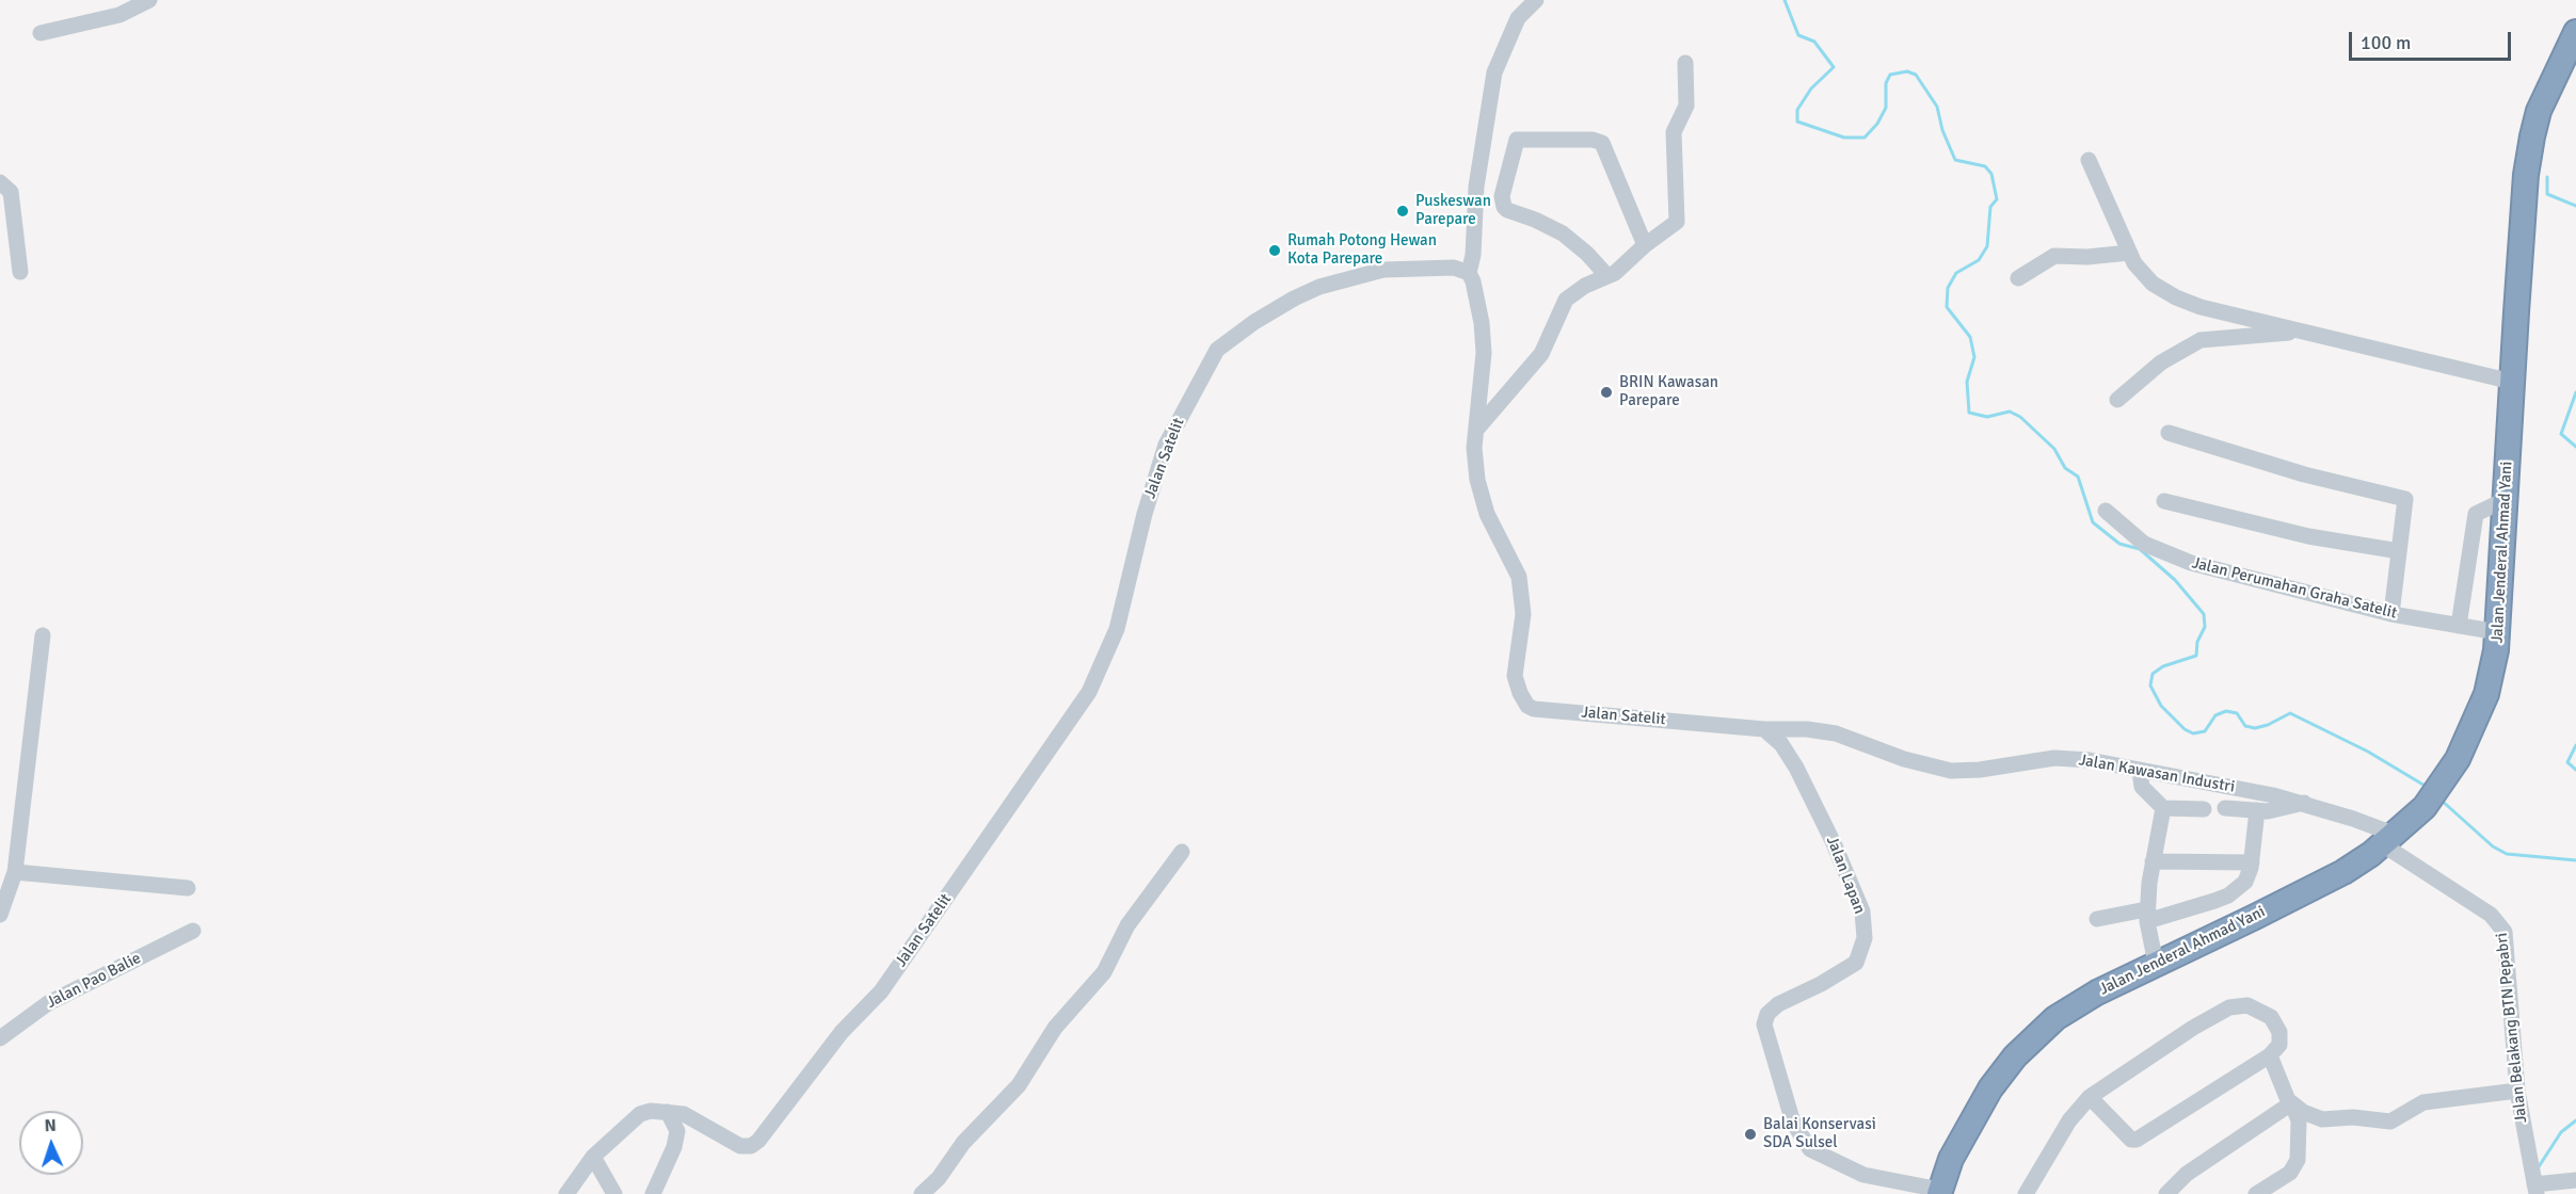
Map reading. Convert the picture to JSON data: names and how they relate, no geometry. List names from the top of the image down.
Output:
{
  "streets": {
    "highway": ["Jalan Jenderal Ahmad Yani"],
    "street": [
      "Jalan Satelit",
      "Jalan Perumahan Graha Satelit",
      "Jalan Kawasan Industri",
      "Jalan Lapan",
      "Jalan Pao Balie",
      "Jalan Belakang BTN Pepabri"
    ]
  },
  "crossings": [
    ["Jalan Satelit", "Jalan Kawasan Industri"],
    ["Jalan Satelit", "Jalan Lapan"],
    ["Jalan Jenderal Ahmad Yani", "Jalan Perumahan Graha Satelit"],
    ["Jalan Jenderal Ahmad Yani", "Jalan Kawasan Industri"],
    ["Jalan Jenderal Ahmad Yani", "Jalan Lapan"],
    ["Jalan Jenderal Ahmad Yani", "Jalan Belakang BTN Pepabri"],
    ["Jalan Kawasan Industri", "Jalan Lapan"],
    ["Jalan Kawasan Industri", "Jalan Belakang BTN Pepabri"]
  ],
  "places": [
    "Puskeswan Parepare",
    "Rumah Potong Hewan Kota Parepare",
    "BRIN Kawasan Parepare",
    "Balai Konservasi SDA Sulsel"
  ],
  "scale_bar": "100 m",
  "north": "top"
}
